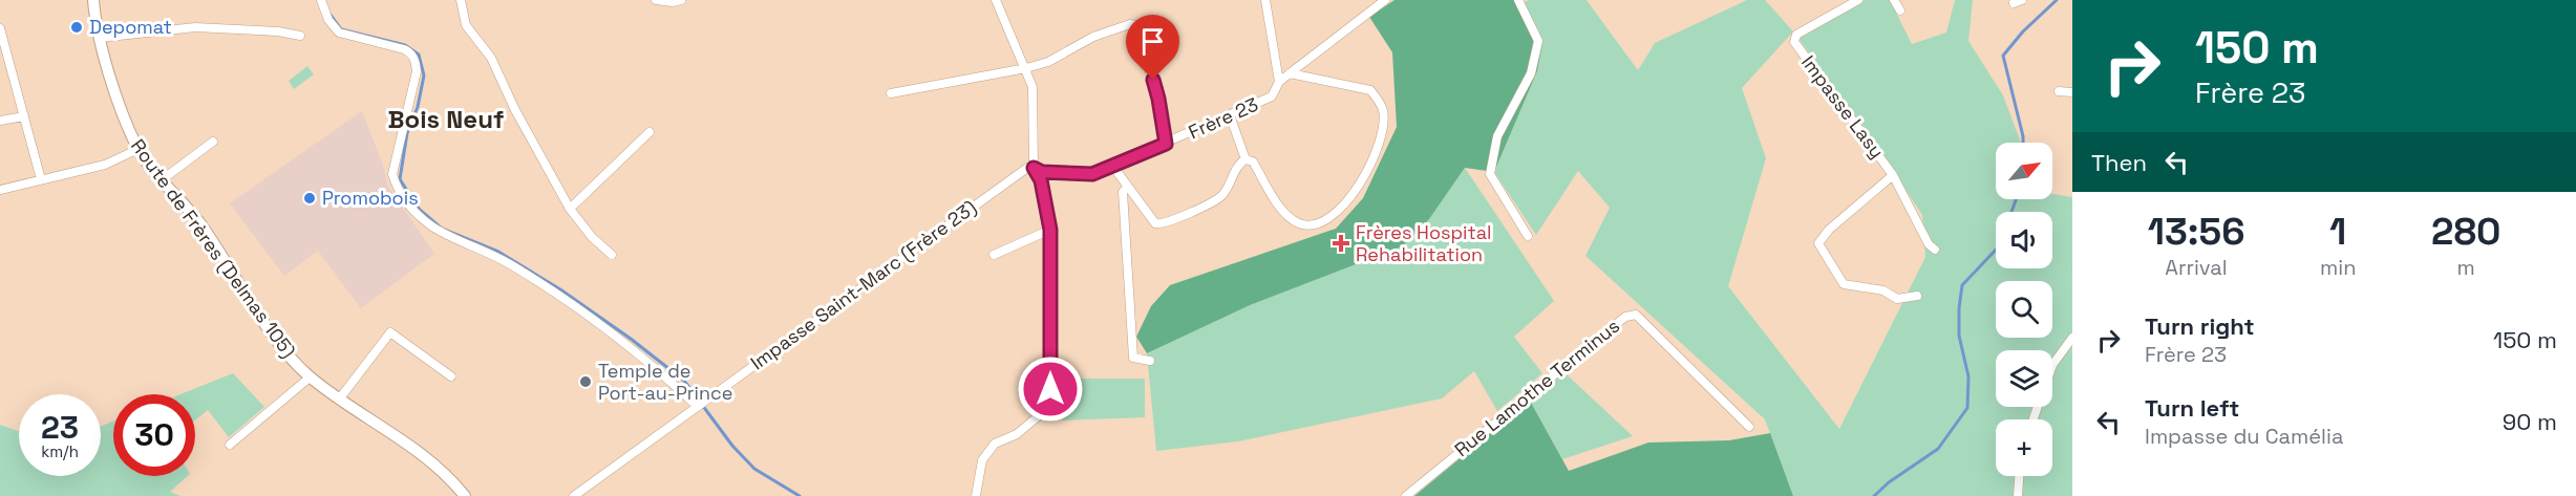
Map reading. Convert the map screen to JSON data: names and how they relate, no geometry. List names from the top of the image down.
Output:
{
  "streets": {
    "main road": ["Route de Frères (Delmas 105)"],
    "street": [
      "Impasse Lasy",
      "Frère 23",
      "Impasse Saint-Marc (Frère 23)",
      "Rue Lamothe Terminus"
    ]
  },
  "crossings": [
    ["Frère 23", "Impasse Saint-Marc (Frère 23)"]
  ],
  "districts": ["Bois Neuf"],
  "places": {
    "other": ["Depomat", "Promobois", "Temple de Port-au-Prince"],
    "health": ["Frères Hospital Rehabilitation"]
  },
  "north": "top right",
  "page": {
    "turn": ["150 m", "Frère 23"],
    "then": "Then",
    "map_buttons": "+",
    "eta": [
      "13:56",
      "Arrival",
      "1",
      "min",
      "280",
      "m"
    ],
    "list": [
      {
        "name": "Turn right",
        "note": "Frère 23",
        "value": "150 m"
      },
      {
        "name": "Turn left",
        "note": "Impasse du Camélia",
        "value": "90 m"
      }
    ],
    "speed": "23 km/h",
    "limit": "30"
  }
}
